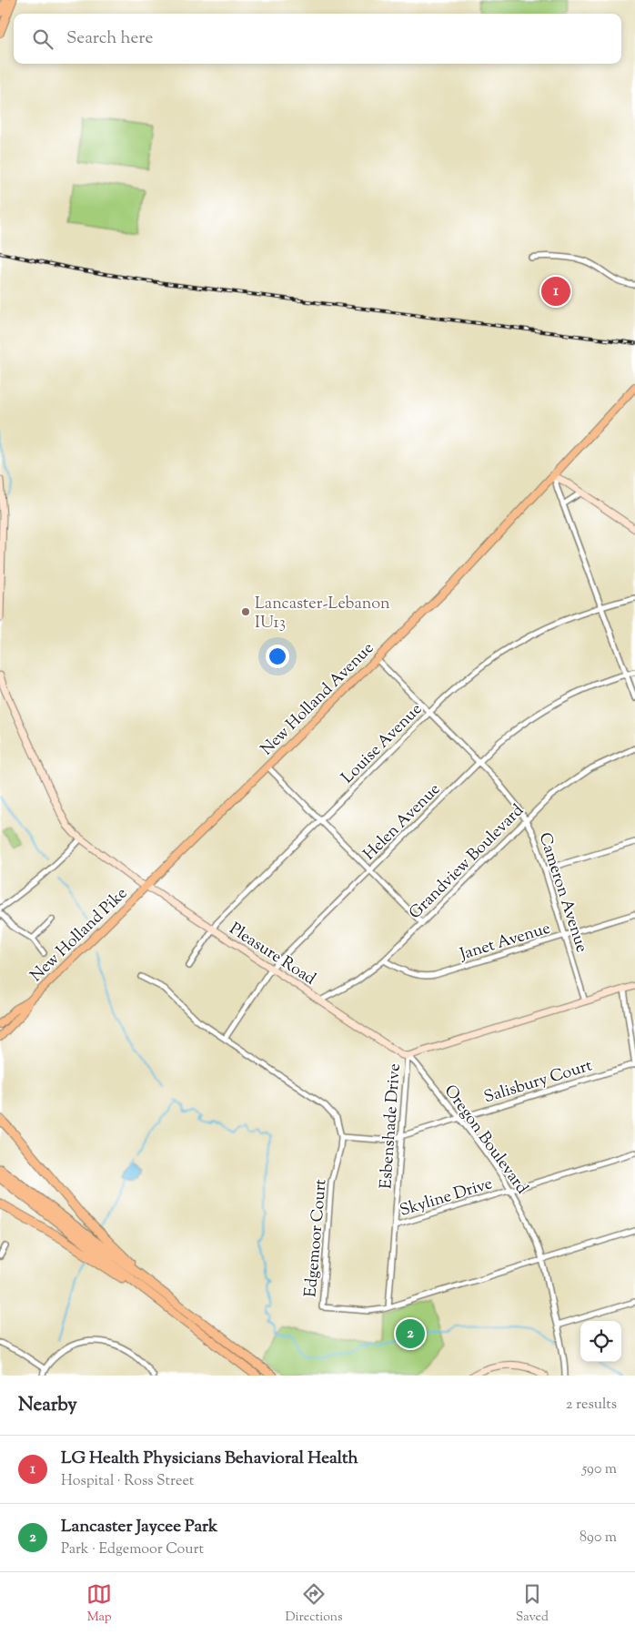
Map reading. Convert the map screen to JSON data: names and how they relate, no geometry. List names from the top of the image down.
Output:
{
  "streets": {
    "main road": ["New Holland Avenue", "New Holland Pike"],
    "street": [
      "Louise Avenue",
      "Helen Avenue",
      "Grandview Boulevard",
      "Cameron Avenue",
      "Janet Avenue",
      "Pleasure Road",
      "Salisbury Court",
      "Esbenshade Drive",
      "Oregon Boulevard",
      "Skyline Drive",
      "Edgemoor Court"
    ]
  },
  "crossings": [
    ["New Holland Avenue", "Cameron Avenue"],
    ["New Holland Avenue", "New Holland Pike"],
    ["New Holland Avenue", "Pleasure Road"],
    ["Louise Avenue", "Cameron Avenue"],
    ["Louise Avenue", "Pleasure Road"],
    ["Helen Avenue", "Cameron Avenue"],
    ["Helen Avenue", "Pleasure Road"],
    ["Helen Avenue", "Edgemoor Court"],
    ["Grandview Boulevard", "Cameron Avenue"],
    ["Grandview Boulevard", "Janet Avenue"],
    ["Grandview Boulevard", "Pleasure Road"],
    ["Cameron Avenue", "Janet Avenue"],
    ["New Holland Pike", "Pleasure Road"],
    ["Pleasure Road", "Esbenshade Drive"],
    ["Pleasure Road", "Oregon Boulevard"],
    ["Salisbury Court", "Esbenshade Drive"],
    ["Salisbury Court", "Oregon Boulevard"],
    ["Salisbury Court", "Edgemoor Court"],
    ["Esbenshade Drive", "Oregon Boulevard"],
    ["Esbenshade Drive", "Skyline Drive"],
    ["Esbenshade Drive", "Edgemoor Court"],
    ["Oregon Boulevard", "Skyline Drive"],
    ["Oregon Boulevard", "Edgemoor Court"]
  ],
  "places": ["Lancaster-Lebanon IU13"],
  "page": {
    "search": "Search here",
    "pins": ["1", "2"],
    "heading": ["Nearby", "2 results"],
    "list": [
      {
        "mark": "1",
        "name": "LG Health Physicians Behavioral Health",
        "note": "Hospital · Ross Street",
        "value": "590 m"
      },
      {
        "mark": "2",
        "name": "Lancaster Jaycee Park",
        "note": "Park · Edgemoor Court",
        "value": "890 m"
      }
    ],
    "nav": ["Map", "Directions", "Saved"]
  }
}
